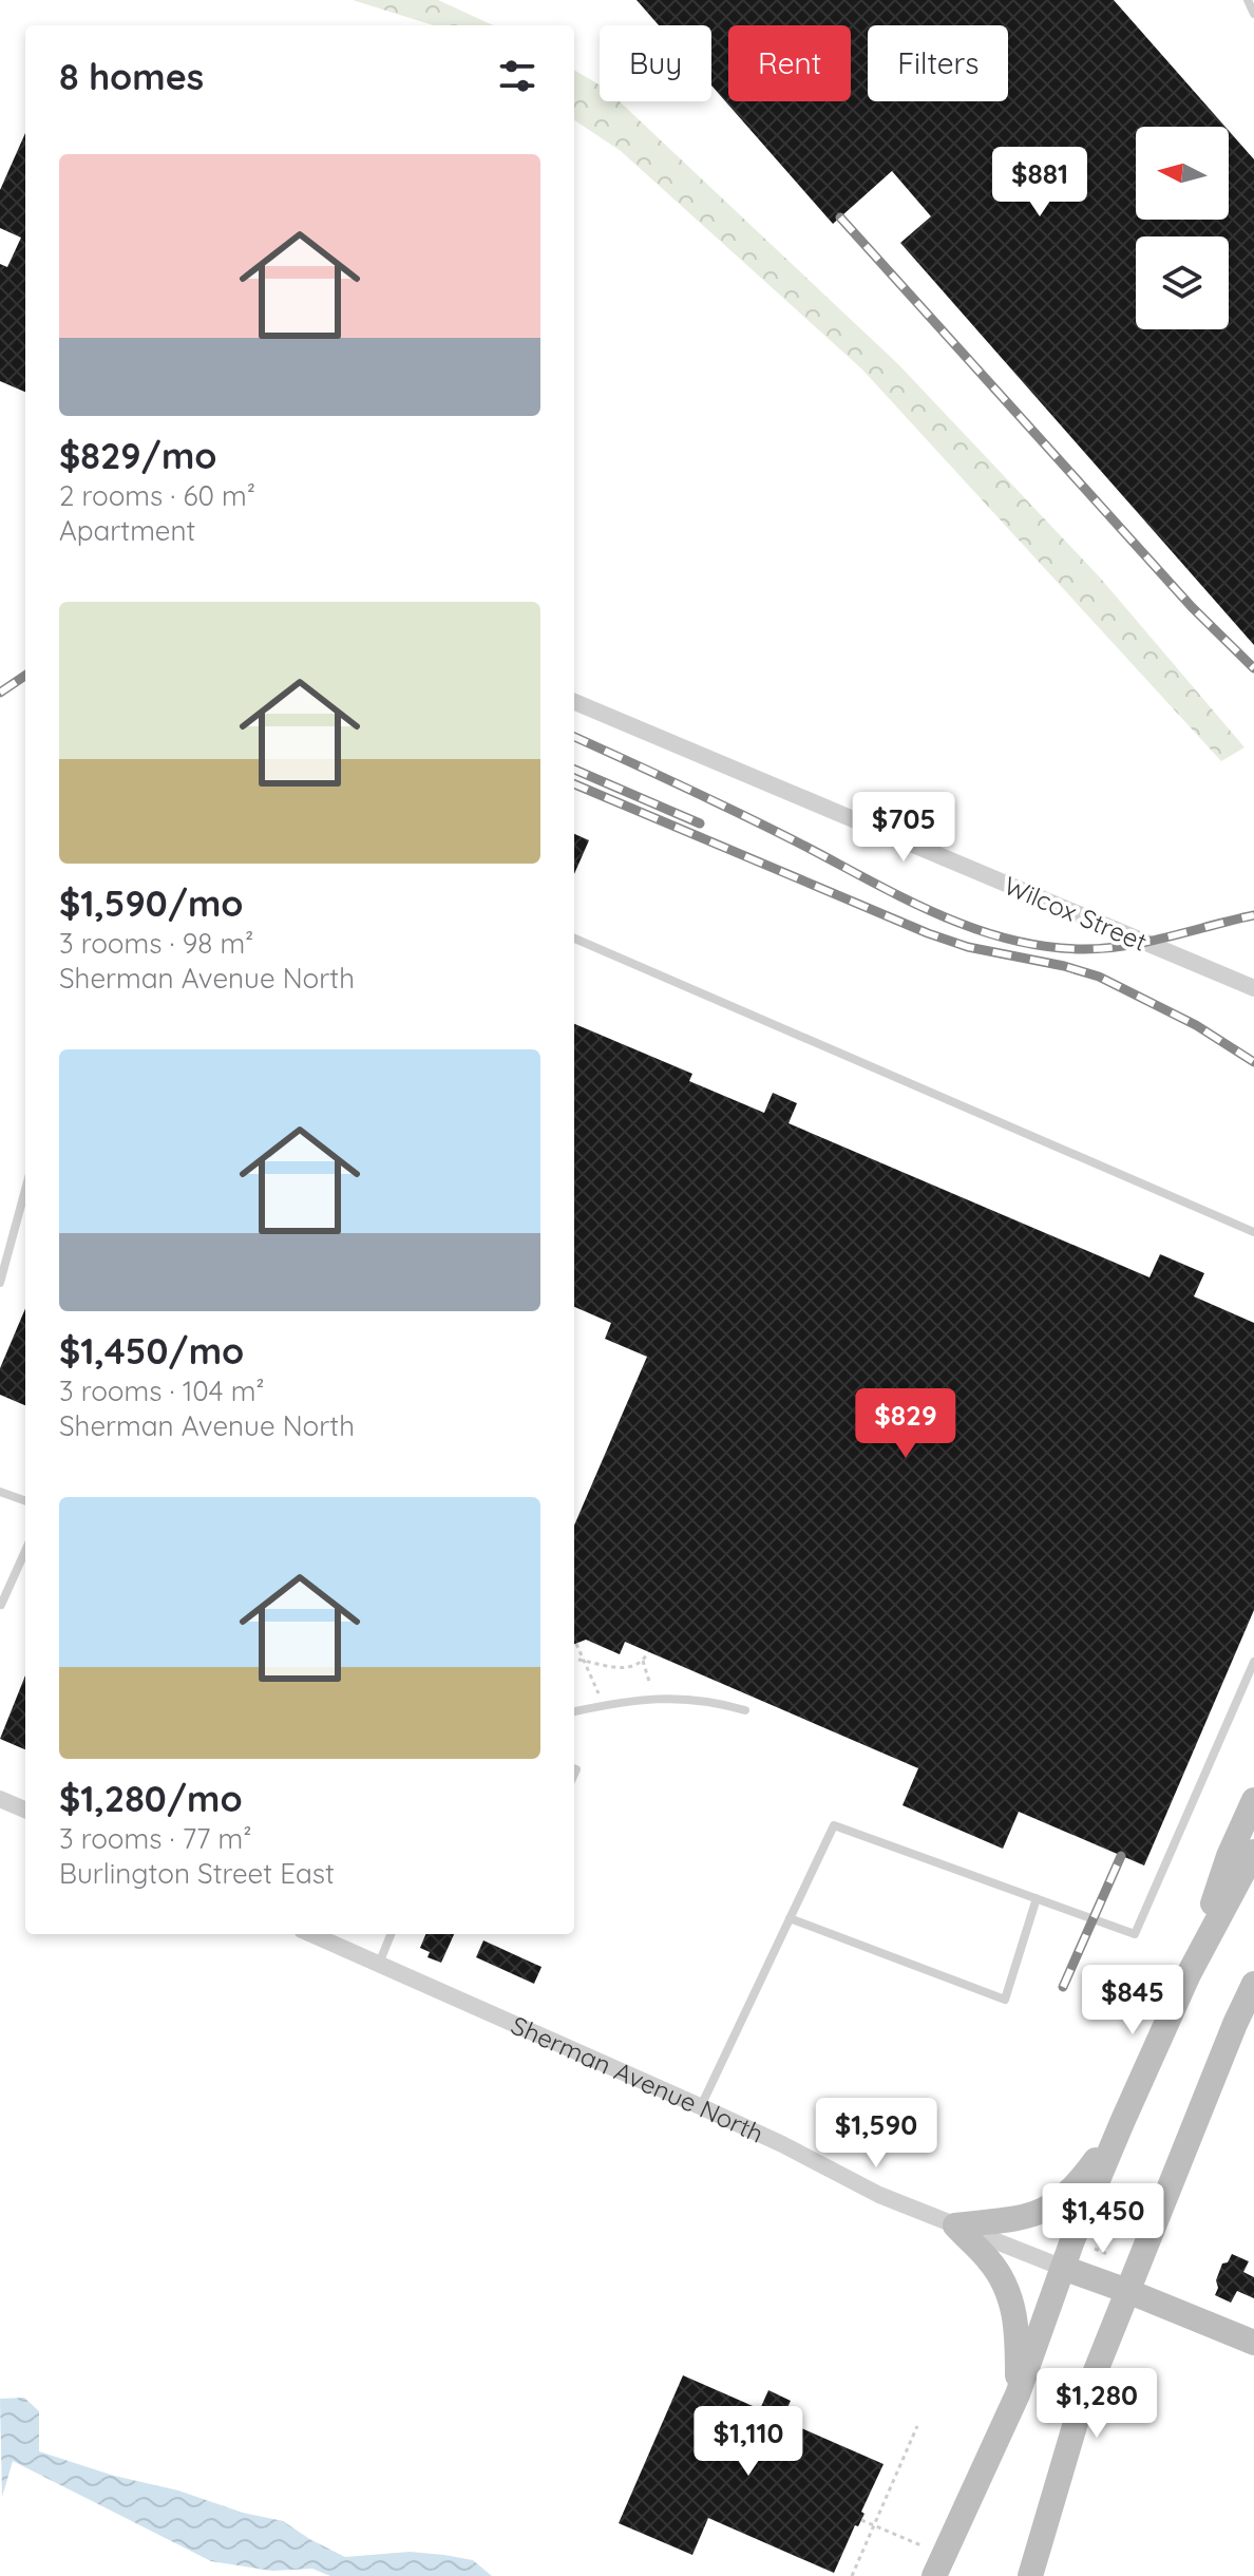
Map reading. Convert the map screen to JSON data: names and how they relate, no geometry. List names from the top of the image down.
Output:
{
  "streets": {
    "main road": ["Sherman Avenue North"],
    "street": ["Wilcox Street"]
  },
  "north": "left",
  "page": {
    "chip": ["Buy", "Rent", "Filters"],
    "heading": "8 homes",
    "list": [
      {
        "name": "$829/mo",
        "note": "2 rooms · 60 m² · Apartment"
      },
      {
        "name": "$1,590/mo",
        "note": "3 rooms · 98 m² · Sherman Avenue North"
      },
      {
        "name": "$1,450/mo",
        "note": "3 rooms · 104 m² · Sherman Avenue North"
      },
      {
        "name": "$1,280/mo",
        "note": "3 rooms · 77 m² · Burlington Street East"
      }
    ],
    "price": [
      "$881",
      "$705",
      "$829",
      "$845",
      "$1,590",
      "$1,450",
      "$1,280",
      "$1,110"
    ]
  }
}
